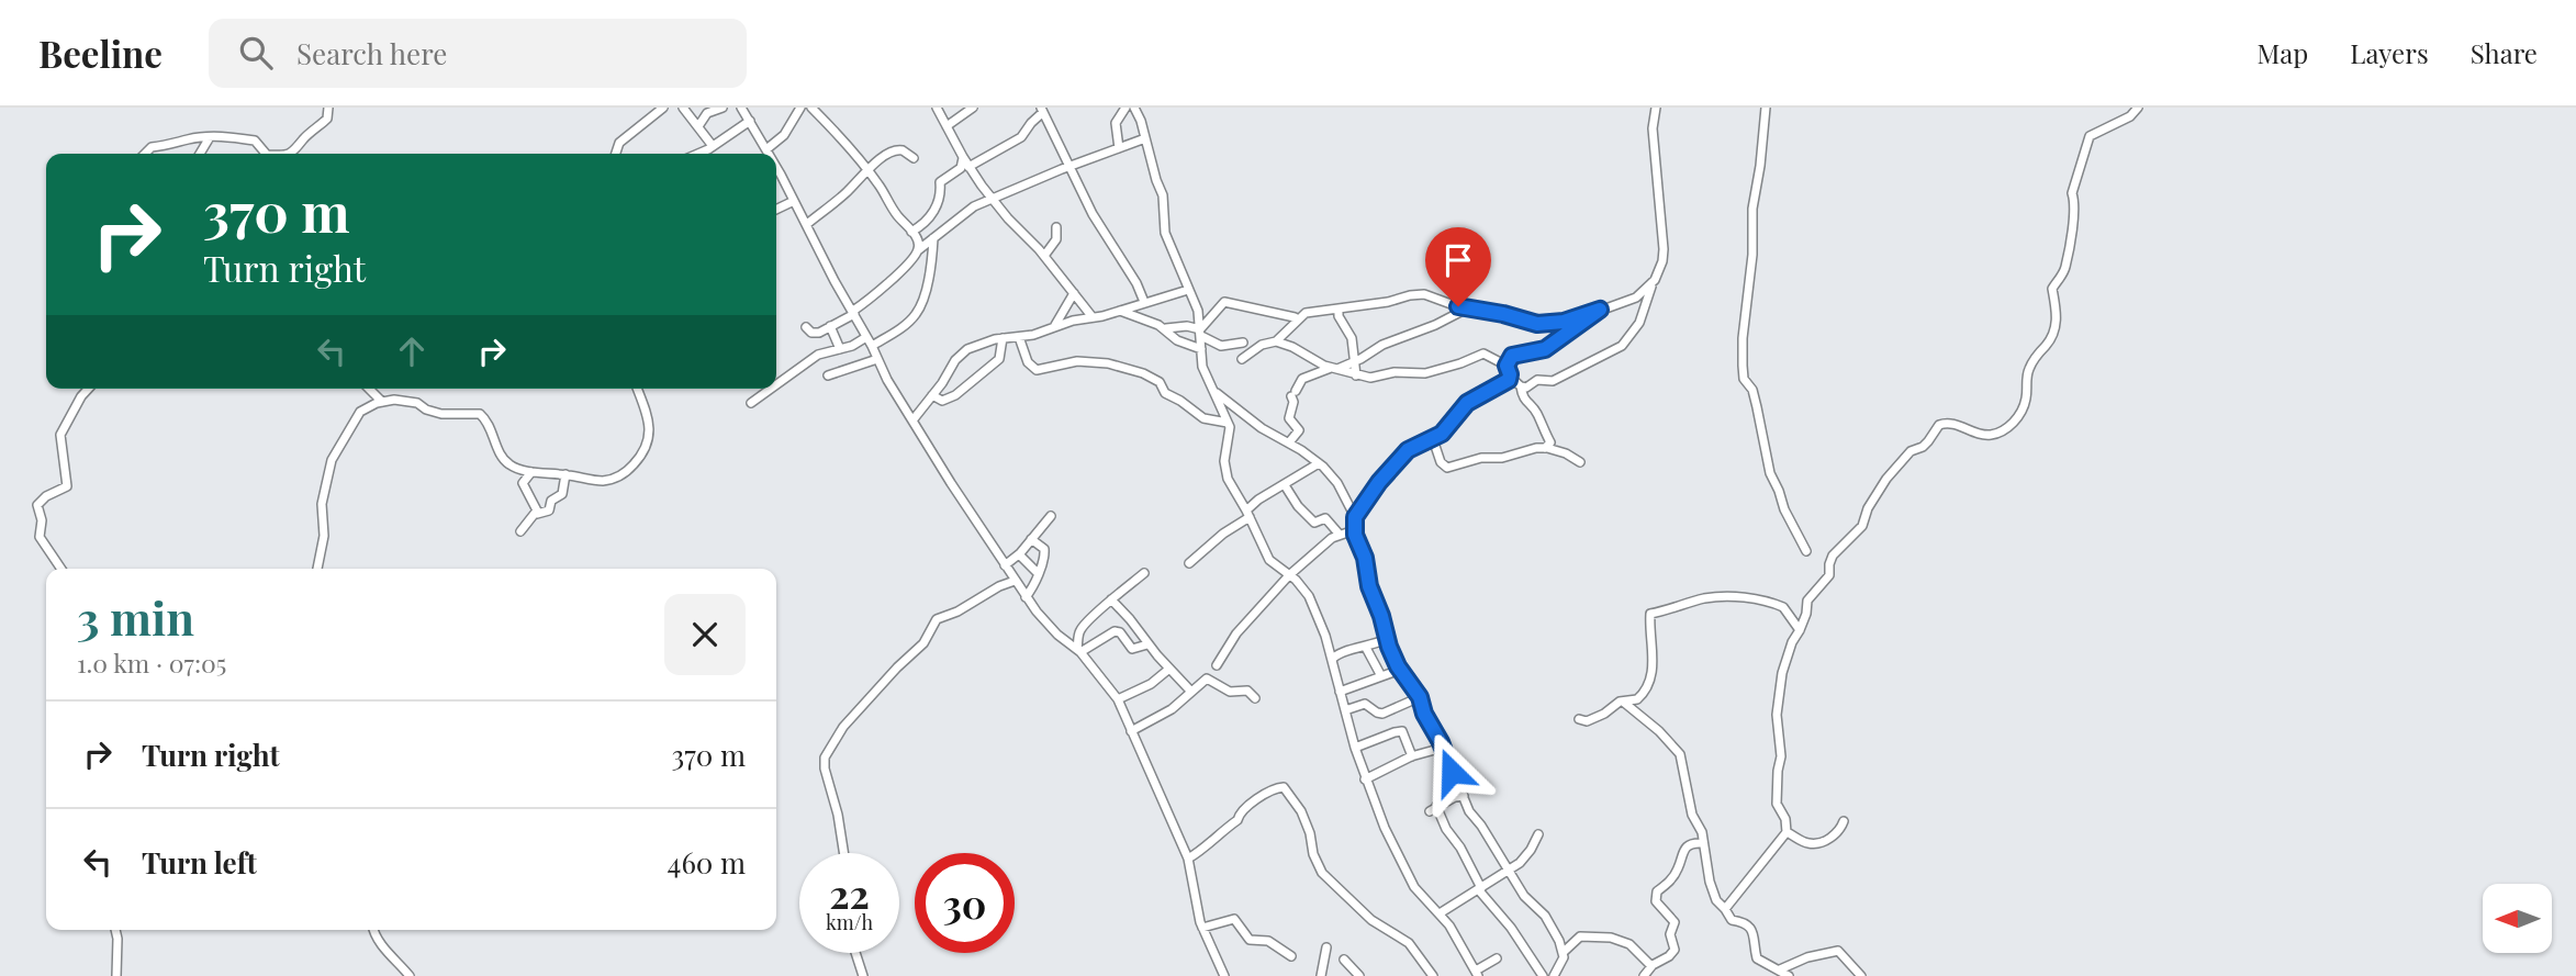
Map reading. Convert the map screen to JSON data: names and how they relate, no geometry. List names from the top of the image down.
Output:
{
  "north": "left",
  "page": {
    "header": "Beeline",
    "search": "Search here",
    "nav": ["Map", "Layers", "Share"],
    "turn": ["370 m", "Turn right"],
    "heading": ["3 min", "1.0 km · 07:05"],
    "list": [
      {
        "name": "Turn right",
        "value": "370 m"
      },
      {
        "name": "Turn left",
        "value": "460 m"
      }
    ],
    "speed": "22 km/h",
    "limit": "30"
  }
}
